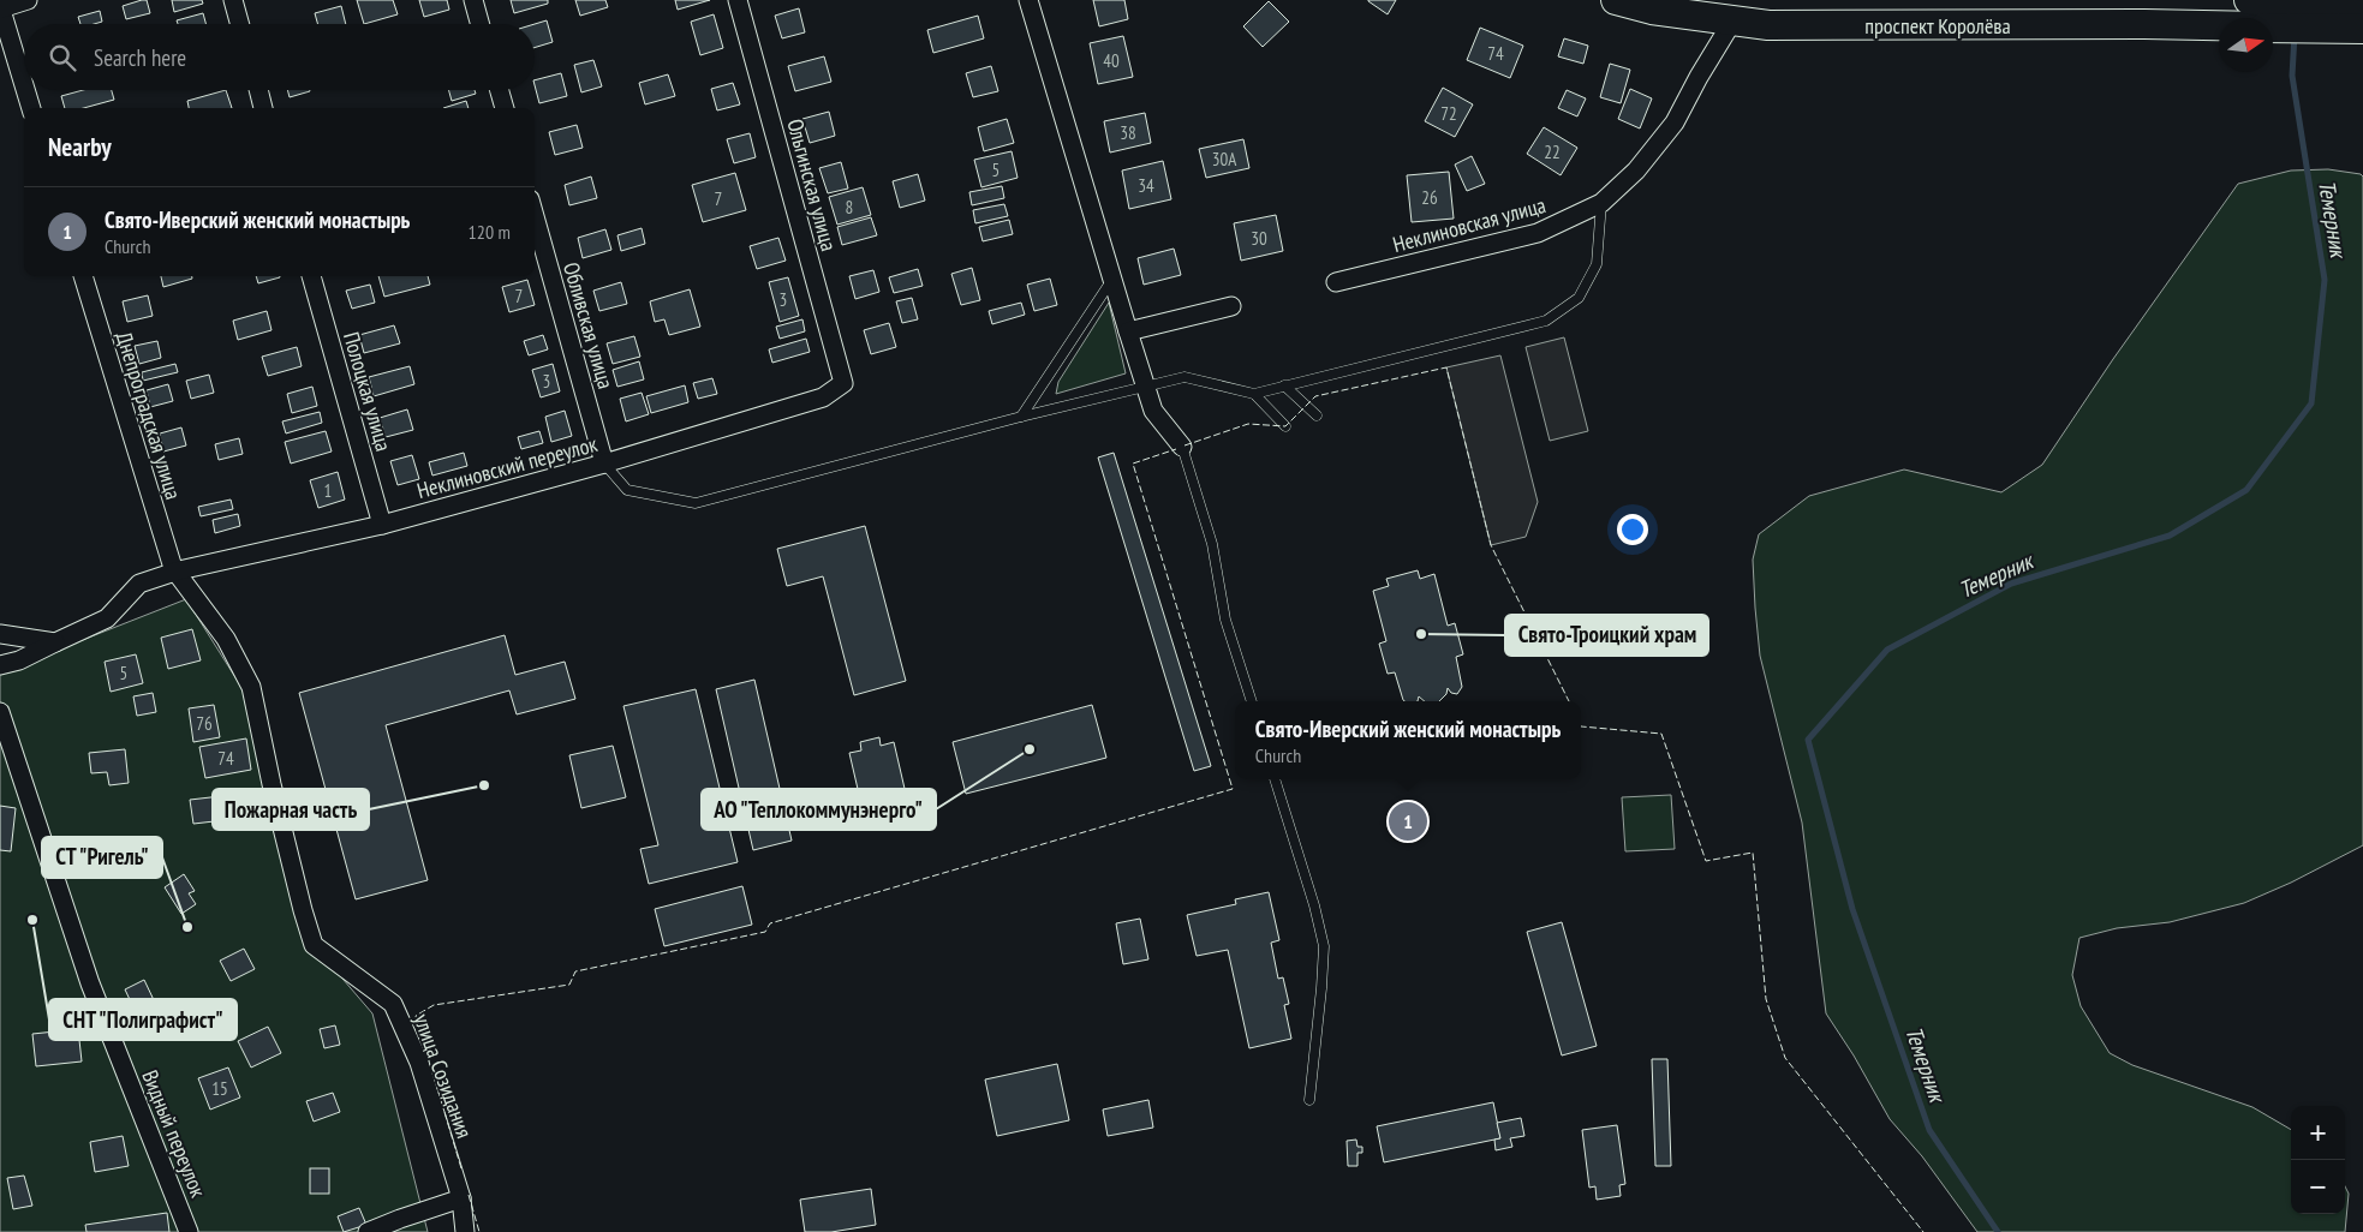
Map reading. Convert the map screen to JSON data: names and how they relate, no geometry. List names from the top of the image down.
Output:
{
  "streets": {
    "main road": ["проспект Королёва"],
    "street": [
      "Ольгинская улица",
      "Неклиновская улица",
      "Обливская улица",
      "Полоцкая улица",
      "Днепроградская улица",
      "Неклиновский переулок",
      "улица Созидания",
      "Видный переулок"
    ]
  },
  "crossings": [
    ["проспект Королёва", "Неклиновская улица"],
    ["Ольгинская улица", "Неклиновский переулок"],
    ["Обливская улица", "Неклиновский переулок"],
    ["Полоцкая улица", "Неклиновский переулок"],
    ["Днепроградская улица", "Неклиновский переулок"],
    ["Днепроградская улица", "улица Созидания"],
    ["Неклиновский переулок", "улица Созидания"]
  ],
  "water": ["Темерник"],
  "places": [
    "Свято-Троицкий храм",
    "АО \"Теплокоммунэнерго\"",
    "Пожарная часть",
    "СНТ \"Полиграфист\"",
    "СТ \"Ригель\""
  ],
  "house_numbers": [
    "74",
    "40",
    "72",
    "38",
    "22",
    "30А",
    "5",
    "34",
    "26",
    "7",
    "8",
    "30",
    "7",
    "3",
    "3",
    "1",
    "5",
    "76",
    "74",
    "15"
  ],
  "north": "right",
  "page": {
    "search": "Search here",
    "heading": "Nearby",
    "list": [
      {
        "mark": "1",
        "name": "Свято-Иверский женский монастырь",
        "note": "Church",
        "value": "120 m"
      }
    ],
    "popup": ["Свято-Иверский женский монастырь", "Church"],
    "pins": "1",
    "map_buttons": ["+", "−"]
  }
}
